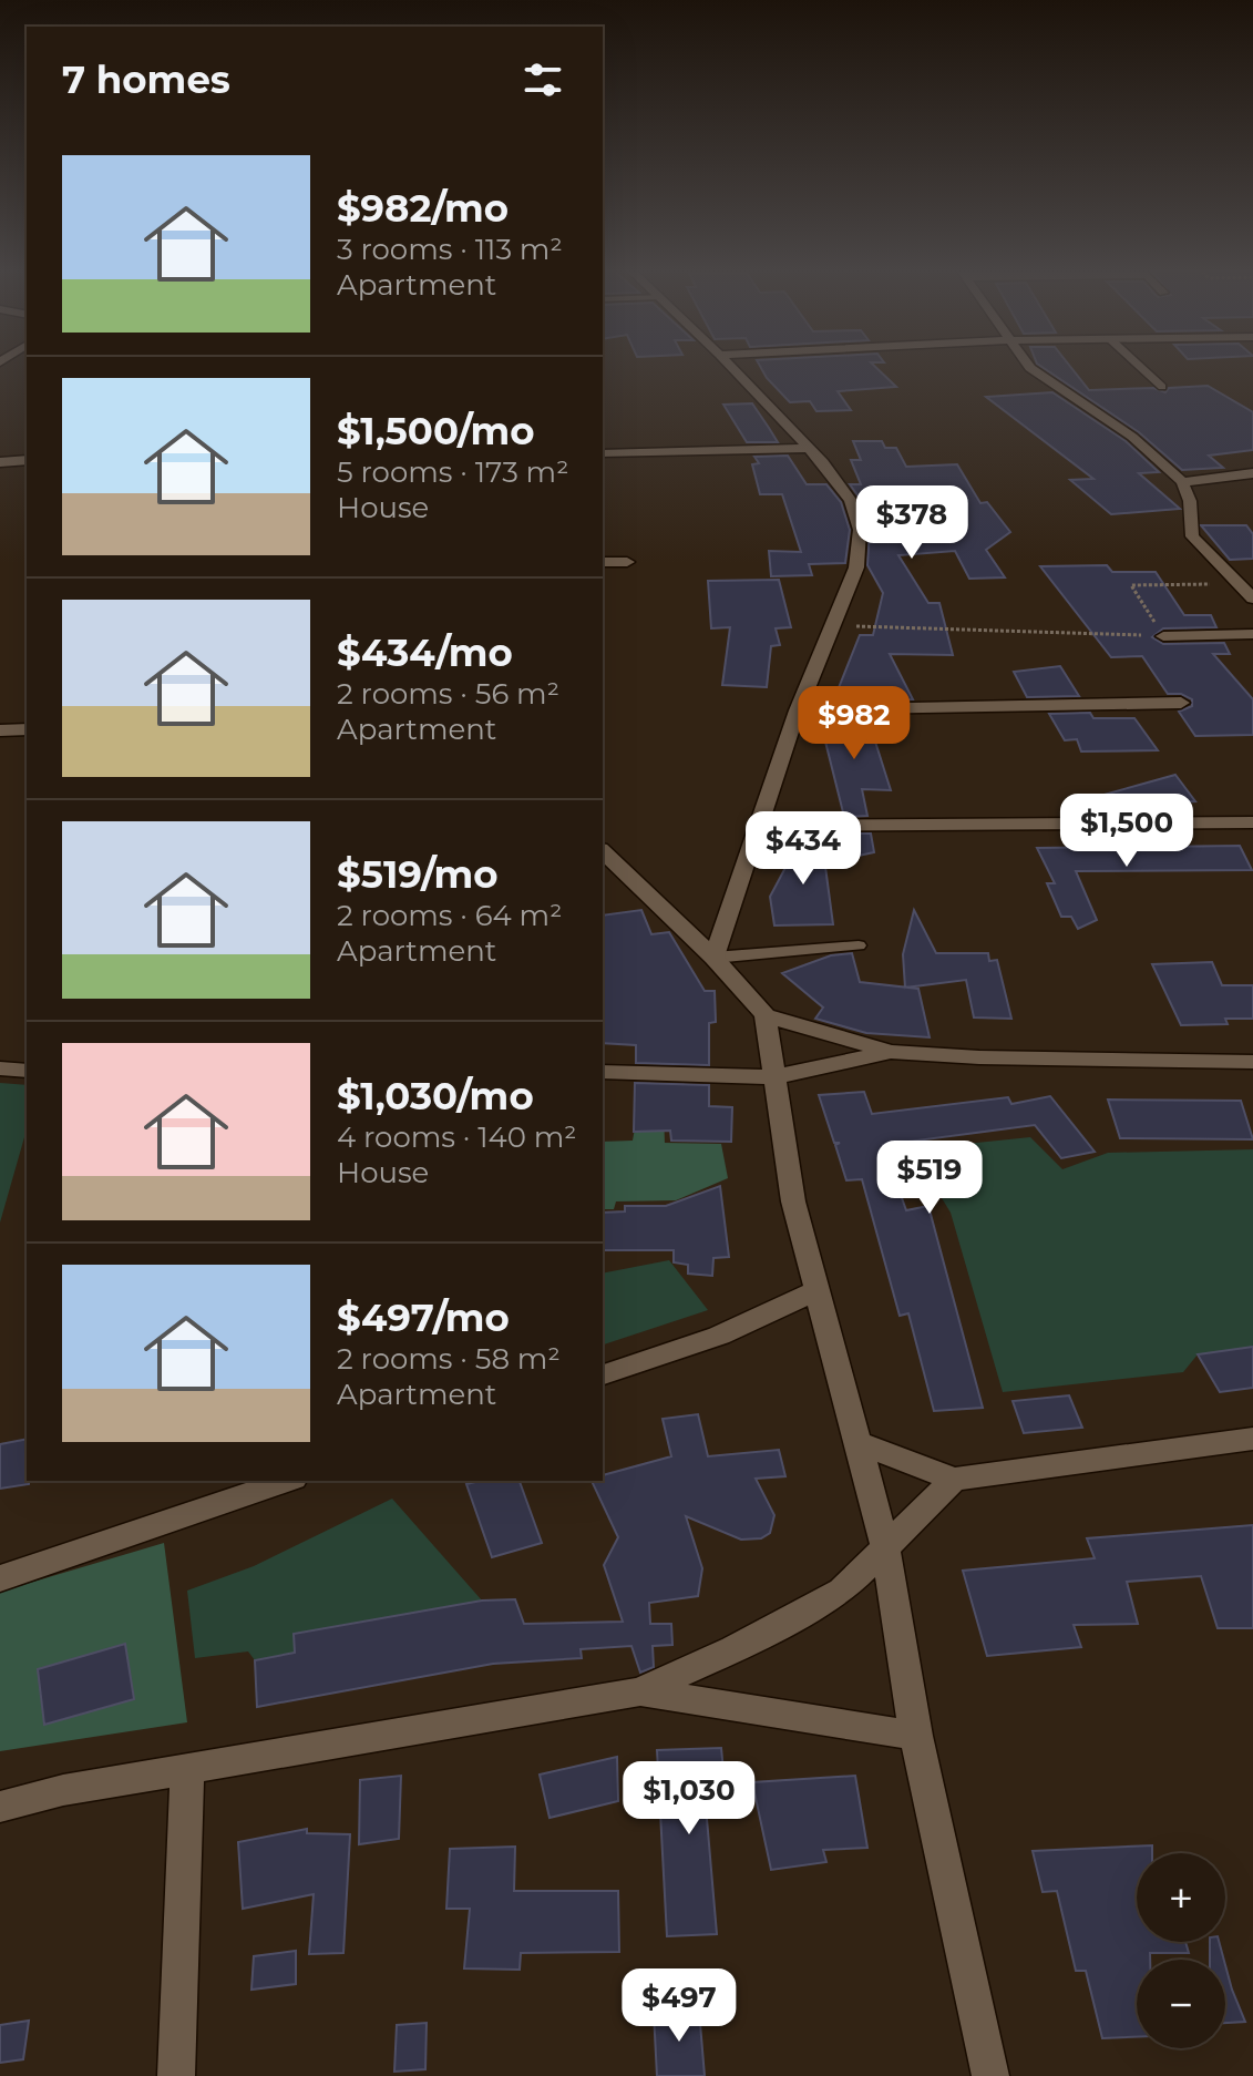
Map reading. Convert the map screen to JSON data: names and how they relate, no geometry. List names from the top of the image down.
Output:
{
  "page": {
    "heading": "7 homes",
    "list": [
      {
        "name": "$982/mo",
        "note": "3 rooms · 113 m² · Apartment"
      },
      {
        "name": "$1,500/mo",
        "note": "5 rooms · 173 m² · House"
      },
      {
        "name": "$434/mo",
        "note": "2 rooms · 56 m² · Apartment"
      },
      {
        "name": "$519/mo",
        "note": "2 rooms · 64 m² · Apartment"
      },
      {
        "name": "$1,030/mo",
        "note": "4 rooms · 140 m² · House"
      },
      {
        "name": "$497/mo",
        "note": "2 rooms · 58 m² · Apartment"
      }
    ],
    "price": [
      "$378",
      "$982",
      "$1,500",
      "$434",
      "$519",
      "$1,030",
      "$497"
    ],
    "map_buttons": ["+", "−"]
  }
}
